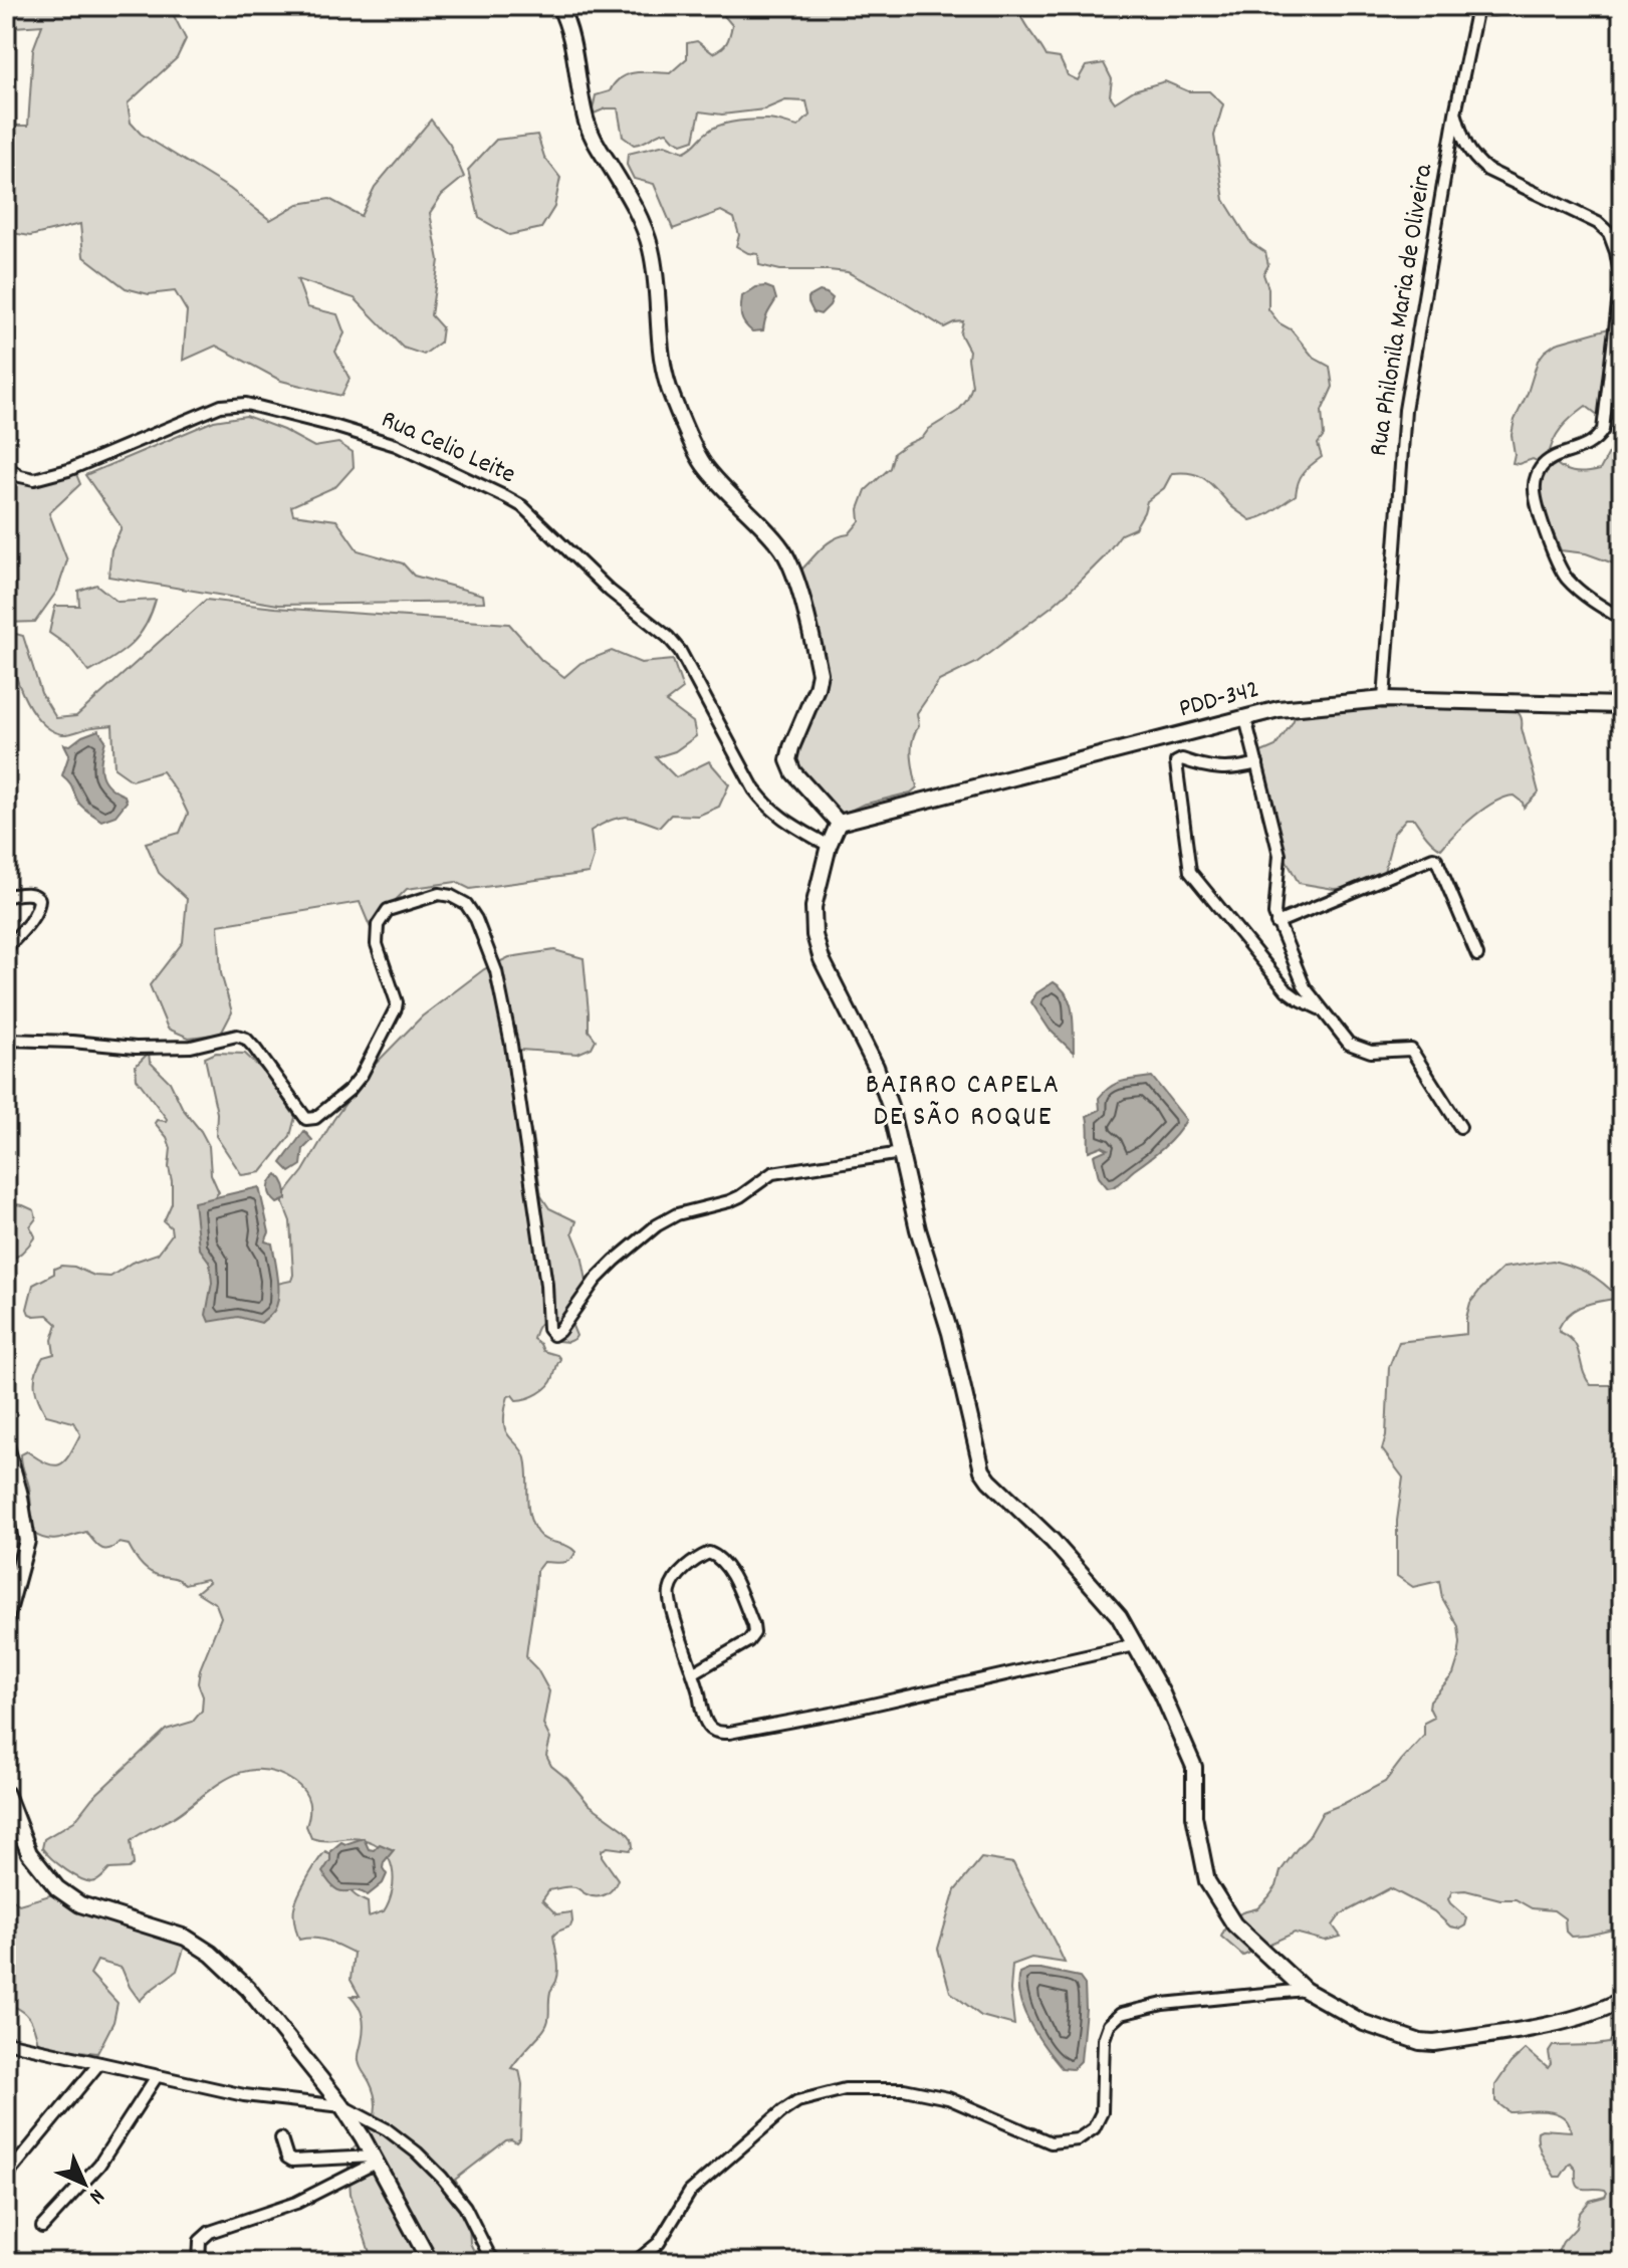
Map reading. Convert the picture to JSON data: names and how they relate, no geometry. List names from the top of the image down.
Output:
{
  "streets": {
    "street": ["Rua Philonila Maria de Oliveira", "Rua Celio Leite", "PDD-342"]
  },
  "crossings": [
    ["Rua Philonila Maria de Oliveira", "PDD-342"]
  ],
  "districts": ["BAIRRO CAPELA DE SÃO ROQUE"],
  "north": "bottom right"
}
